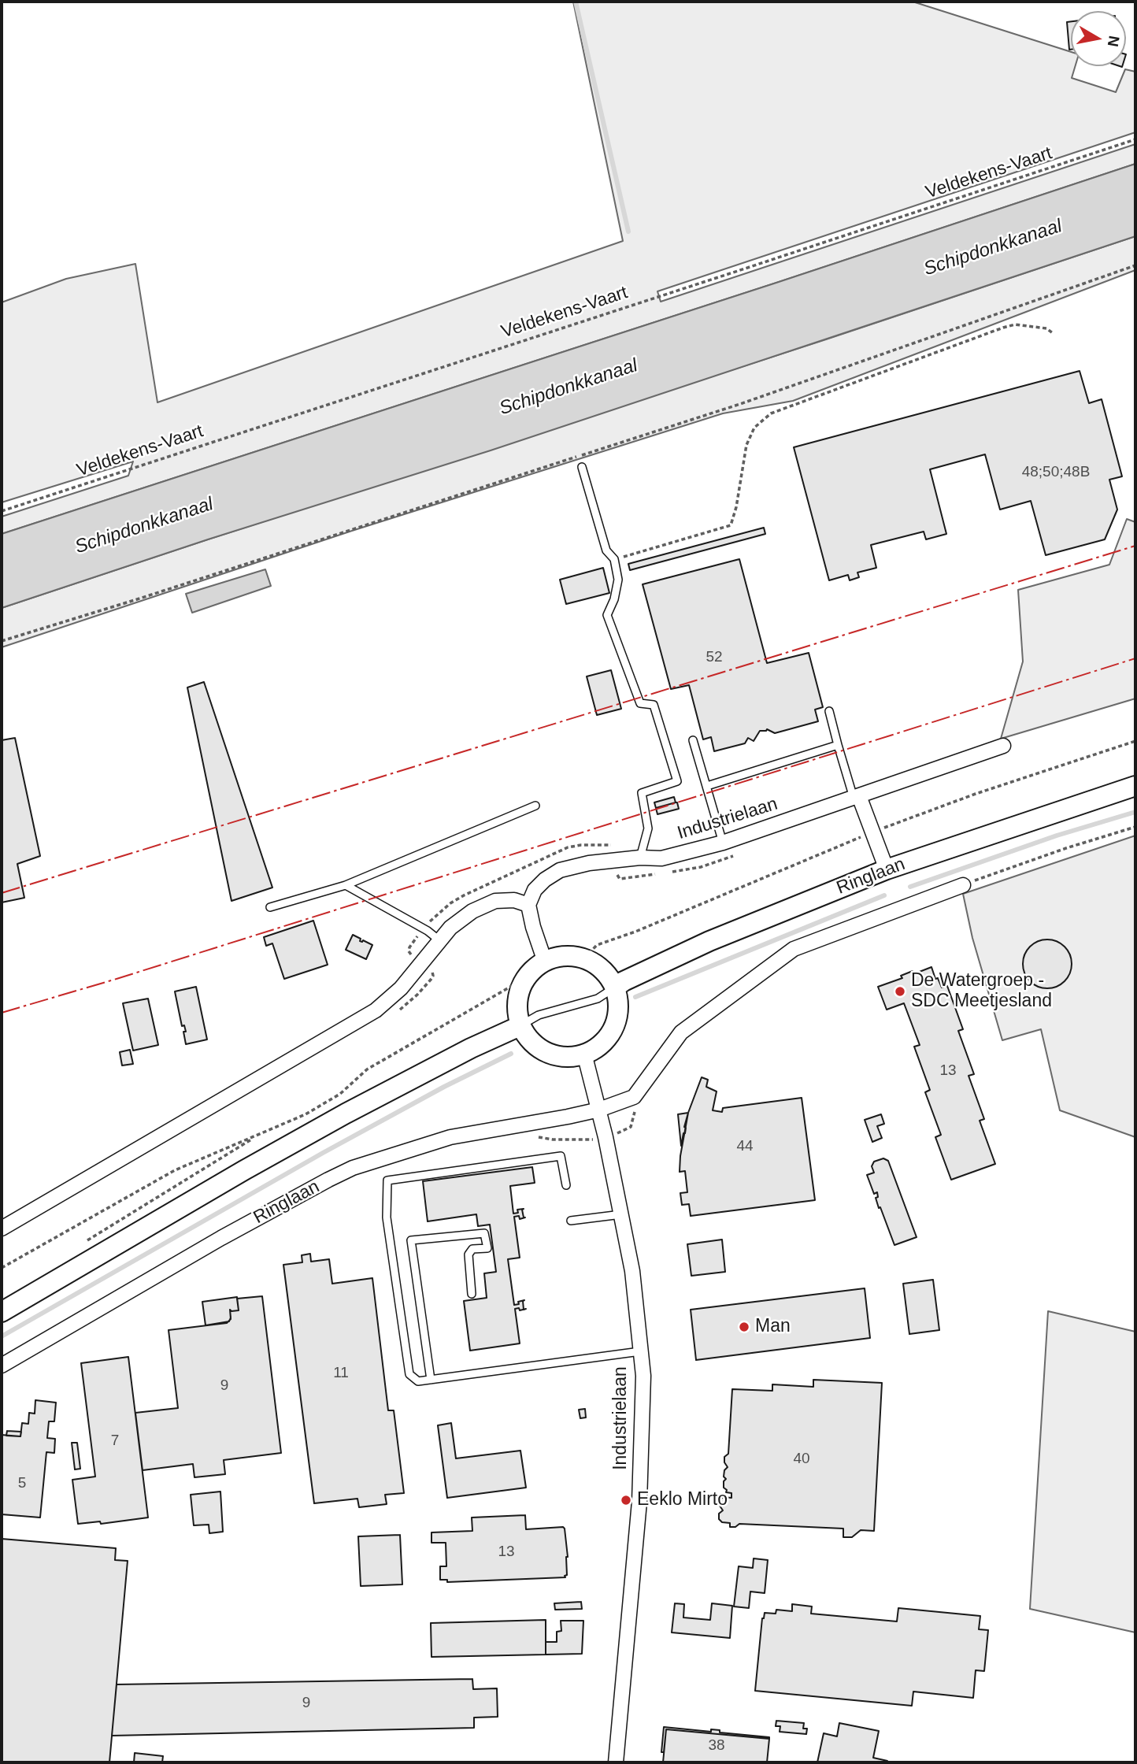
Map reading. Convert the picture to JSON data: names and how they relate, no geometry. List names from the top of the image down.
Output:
{
  "streets": {
    "main road": ["Ringlaan"],
    "street": ["Industrielaan"],
    "path": ["Veldekens-Vaart"]
  },
  "crossings": [
    ["Industrielaan", "Ringlaan"]
  ],
  "water": ["Schipdonkkanaal"],
  "places": ["De Watergroep - SDC Meetjesland", "Man", "Eeklo Mirto"],
  "house_numbers": [
    "48;50;48B",
    "52",
    "13",
    "44",
    "11",
    "9",
    "7",
    "40",
    "5",
    "13",
    "9",
    "38"
  ],
  "north": "right"
}
